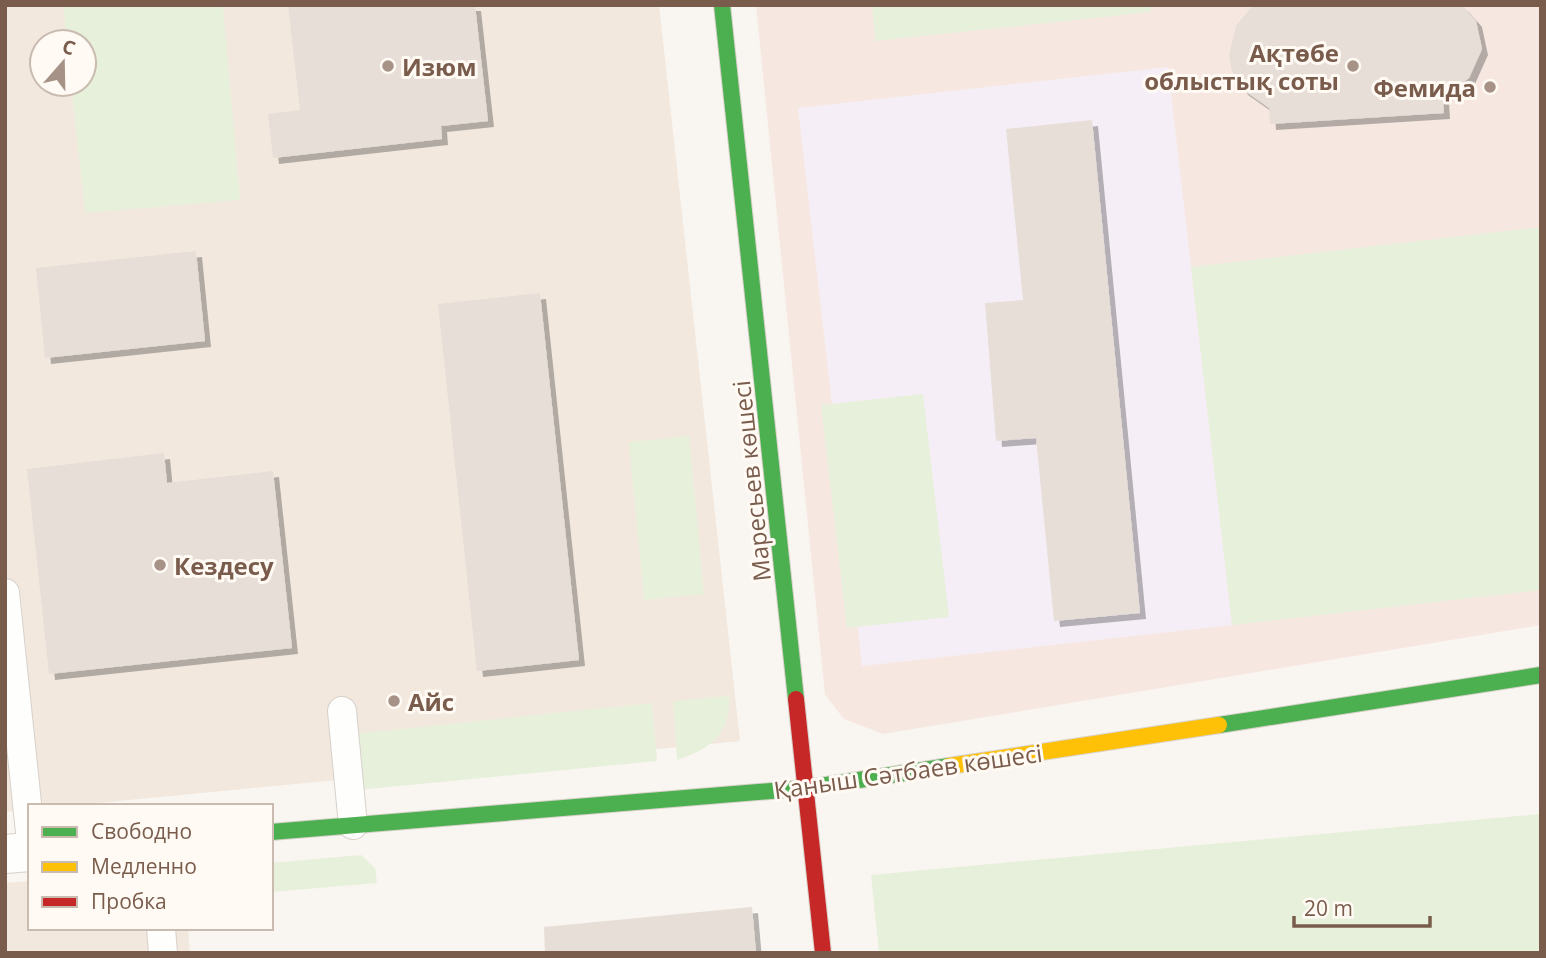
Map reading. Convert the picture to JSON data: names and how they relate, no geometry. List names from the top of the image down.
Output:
{
  "streets": {
    "street": ["Маресьев көшесі", "Қаныш Сәтбаев көшесі"]
  },
  "crossings": [
    ["Маресьев көшесі", "Қаныш Сәтбаев көшесі"]
  ],
  "places": [
    "Изюм",
    "Ақтөбе облыстық соты",
    "Фемида",
    "Кездесу",
    "Айс"
  ],
  "legend": ["Свободно", "Медленно", "Пробка"],
  "scale_bar": "20 m",
  "north": "top"
}
